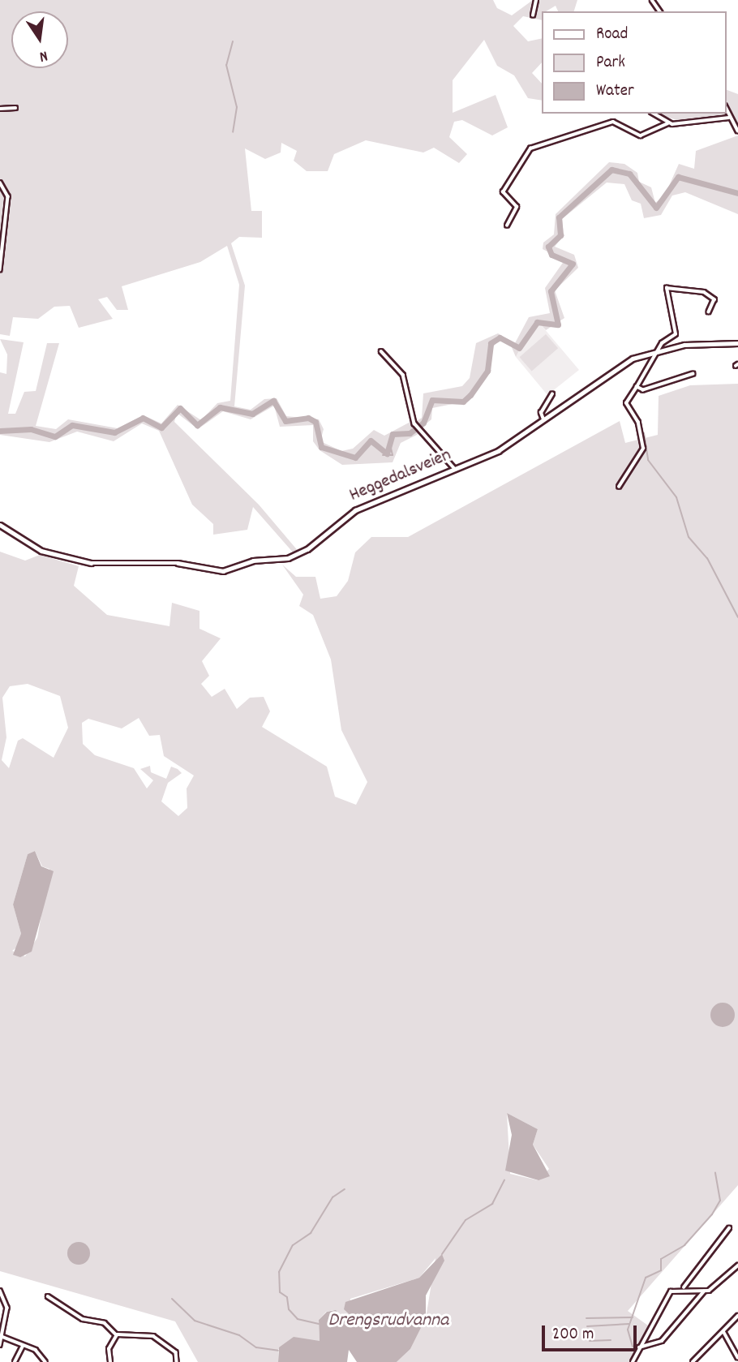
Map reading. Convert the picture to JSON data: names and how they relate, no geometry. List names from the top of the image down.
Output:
{
  "streets": {
    "main road": ["Heggedalsveien"]
  },
  "water": ["Drengsrudvanna"],
  "legend": ["Road", "Park", "Water"],
  "scale_bar": "200 m",
  "north": "bottom"
}
